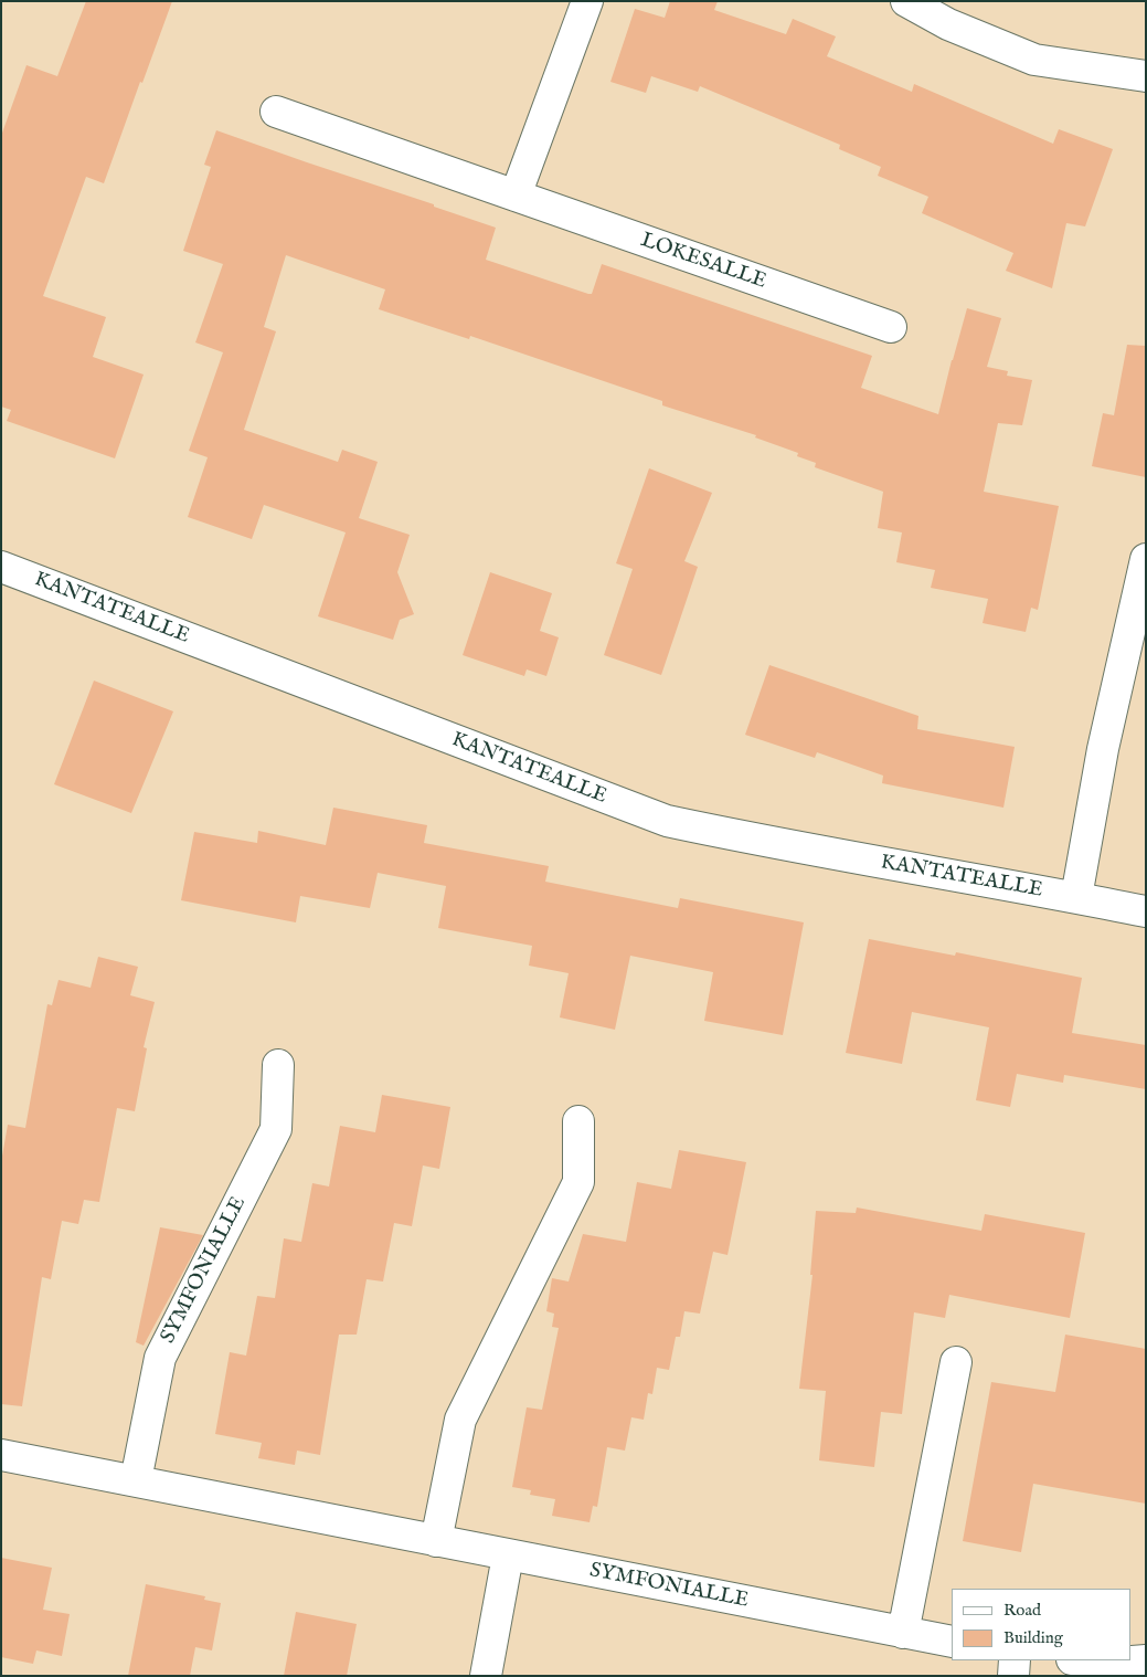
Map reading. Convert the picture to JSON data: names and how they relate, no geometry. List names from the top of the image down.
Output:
{
  "streets": {
    "street": ["LOKESALLE", "KANTATEALLE", "SYMFONIALLE"]
  },
  "legend": ["Road", "Building"]
}
